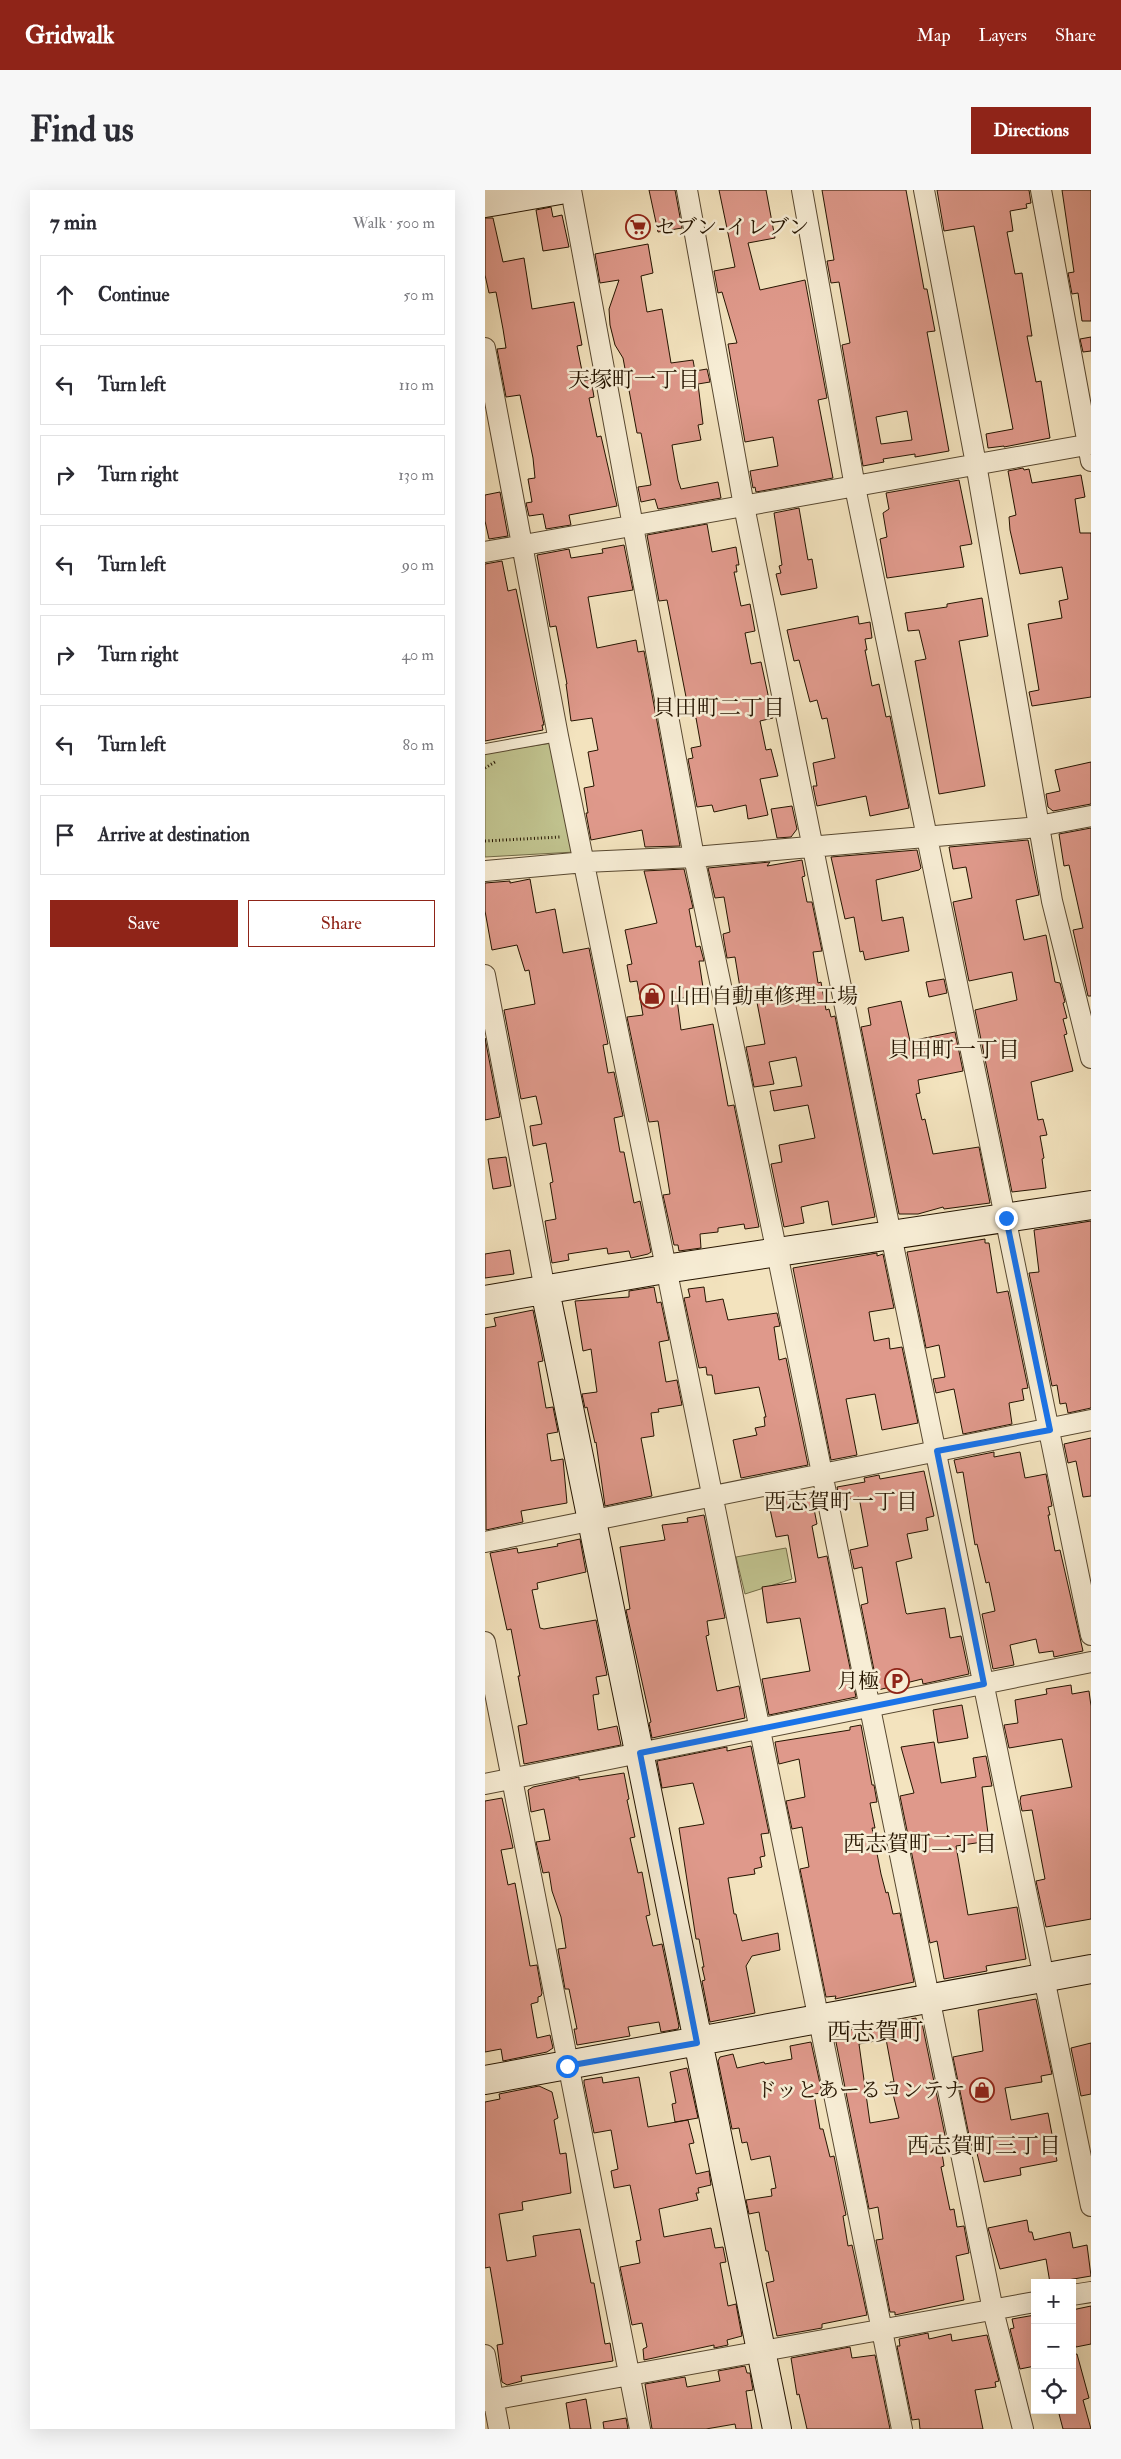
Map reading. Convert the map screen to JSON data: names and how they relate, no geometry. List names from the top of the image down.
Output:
{
  "districts": [
    "天塚町一丁目",
    "貝田町二丁目",
    "貝田町一丁目",
    "西志賀町一丁目",
    "西志賀町二丁目",
    "西志賀町",
    "西志賀町三丁目"
  ],
  "places": {
    "supermarket": ["セブン-イレブン"],
    "shop": ["山田自動車修理工場", "ドッとあーるコンテナ"],
    "parking": ["月極"]
  },
  "page": {
    "header": "Gridwalk",
    "nav": ["Map", "Layers", "Share"],
    "buttons": [
      "Directions",
      ["Save", "Share"]
    ],
    "title": "Find us",
    "heading": ["7 min", "Walk · 500 m"],
    "list": [
      ["Continue", "50 m"],
      ["Turn left", "110 m"],
      ["Turn right", "130 m"],
      ["Turn left", "90 m"],
      ["Turn right", "40 m"],
      ["Turn left", "80 m"],
      "Arrive at destination"
    ],
    "map_buttons": ["+", "−"]
  }
}
